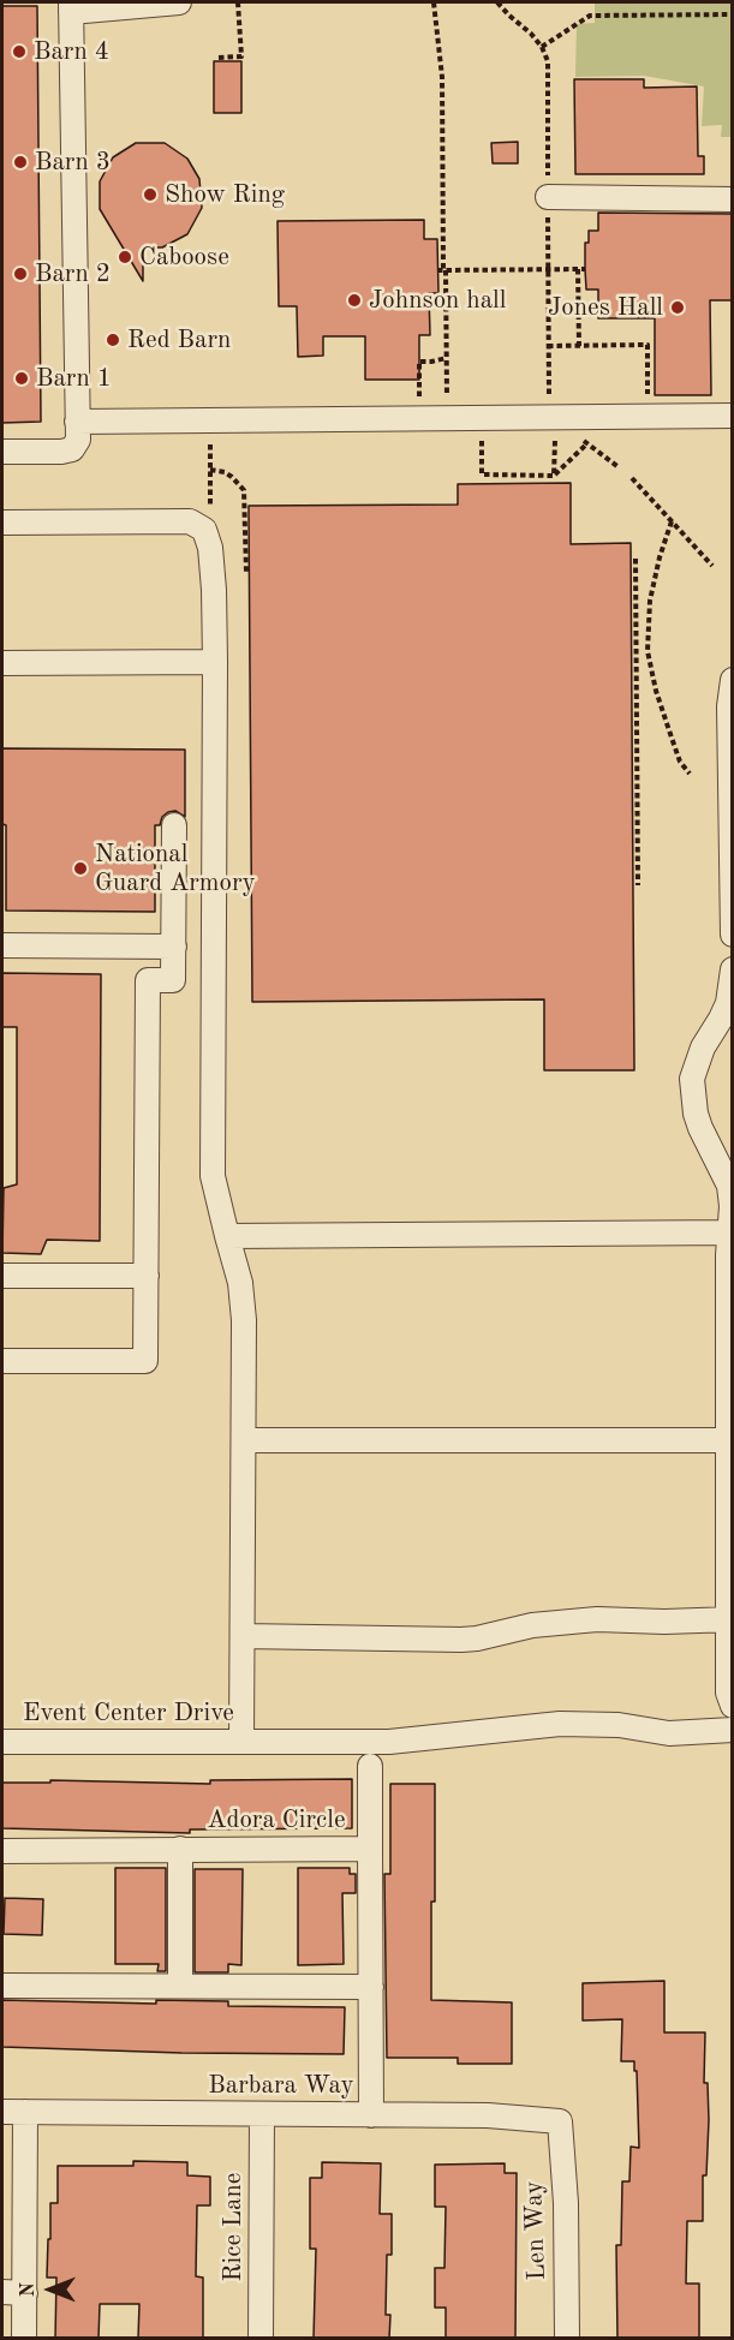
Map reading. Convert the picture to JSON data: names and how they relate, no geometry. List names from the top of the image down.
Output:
{
  "streets": {
    "street": [
      "Event Center Drive",
      "Adora Circle",
      "Barbara Way",
      "Rice Lane",
      "Len Way"
    ]
  },
  "crossings": [
    ["Adora Circle", "Barbara Way"],
    ["Barbara Way", "Rice Lane"],
    ["Barbara Way", "Len Way"]
  ],
  "places": [
    "Barn 4",
    "Barn 3",
    "Show Ring",
    "Caboose",
    "Barn 2",
    "Johnson hall",
    "Jones Hall",
    "Red Barn",
    "Barn 1",
    "National Guard Armory"
  ],
  "north": "left"
}
